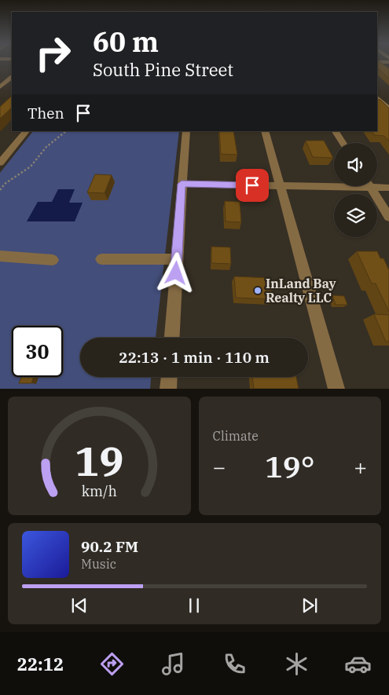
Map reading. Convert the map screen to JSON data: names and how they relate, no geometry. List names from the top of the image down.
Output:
{
  "places": ["InLand Bay Realty LLC"],
  "page": {
    "turn": ["60 m", "South Pine Street"],
    "then": "Then",
    "limit": "30",
    "trip": "22:13 · 1 min · 110 m",
    "tile": "Climate",
    "heat": ["−", "19°", "+"],
    "song": ["90.2 FM", "Music"],
    "tabs": "22:12",
    "gauge": ["19", "km/h"]
  }
}
